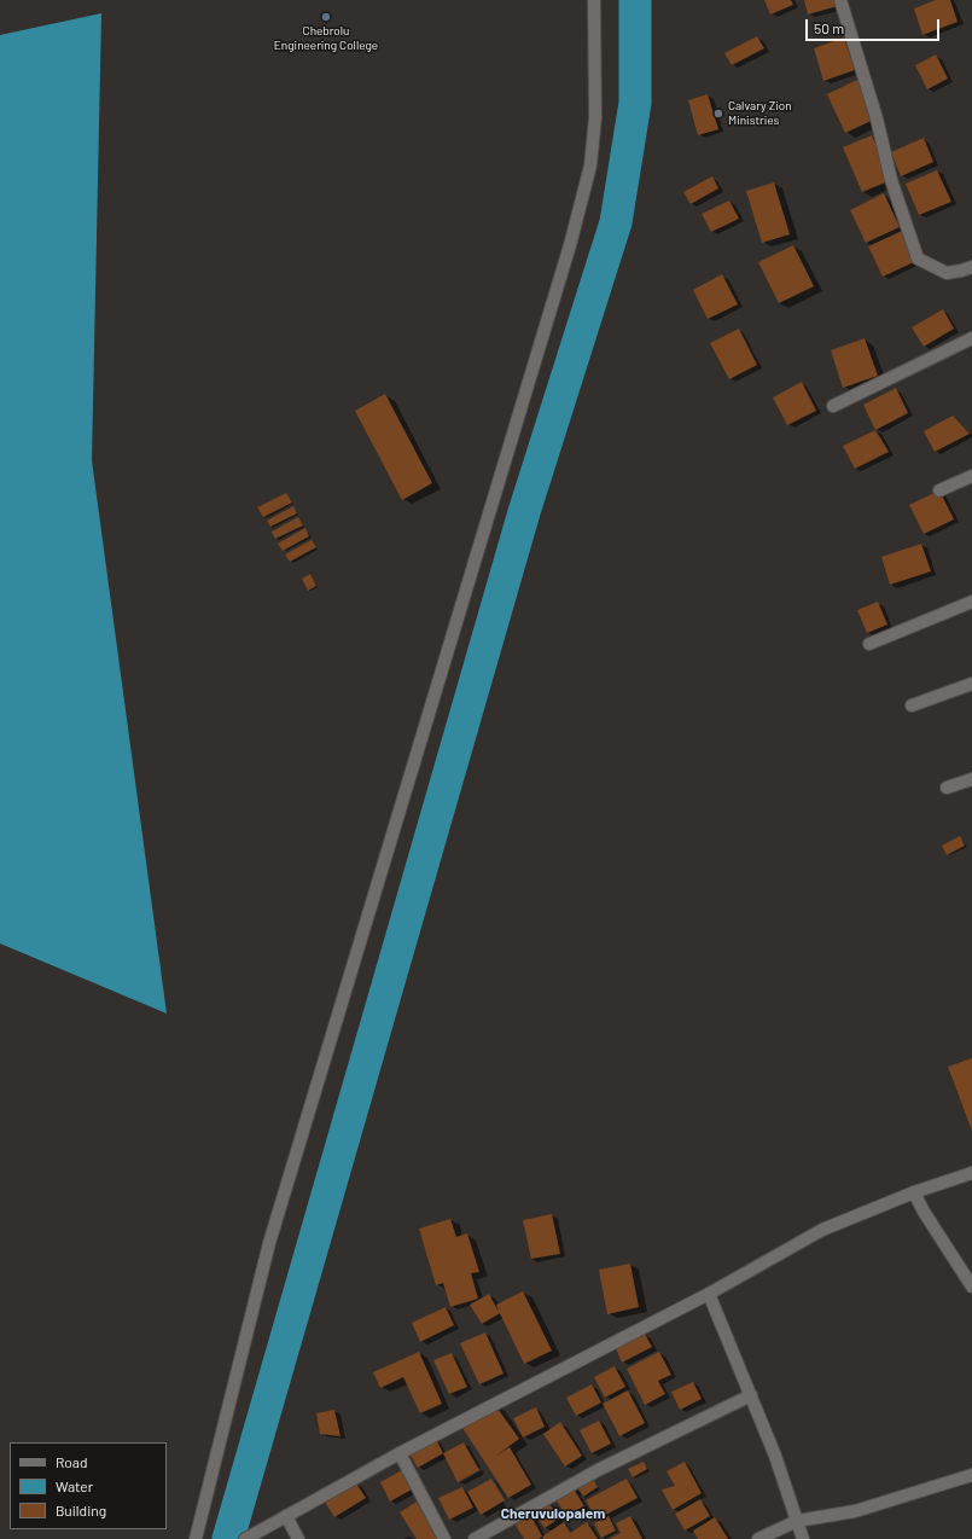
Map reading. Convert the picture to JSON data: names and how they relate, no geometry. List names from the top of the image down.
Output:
{
  "districts": ["Cheruvulopalem"],
  "places": ["Chebrolu Engineering College", "Calvary Zion Ministries"],
  "legend": ["Road", "Water", "Building"],
  "scale_bar": "50 m"
}
